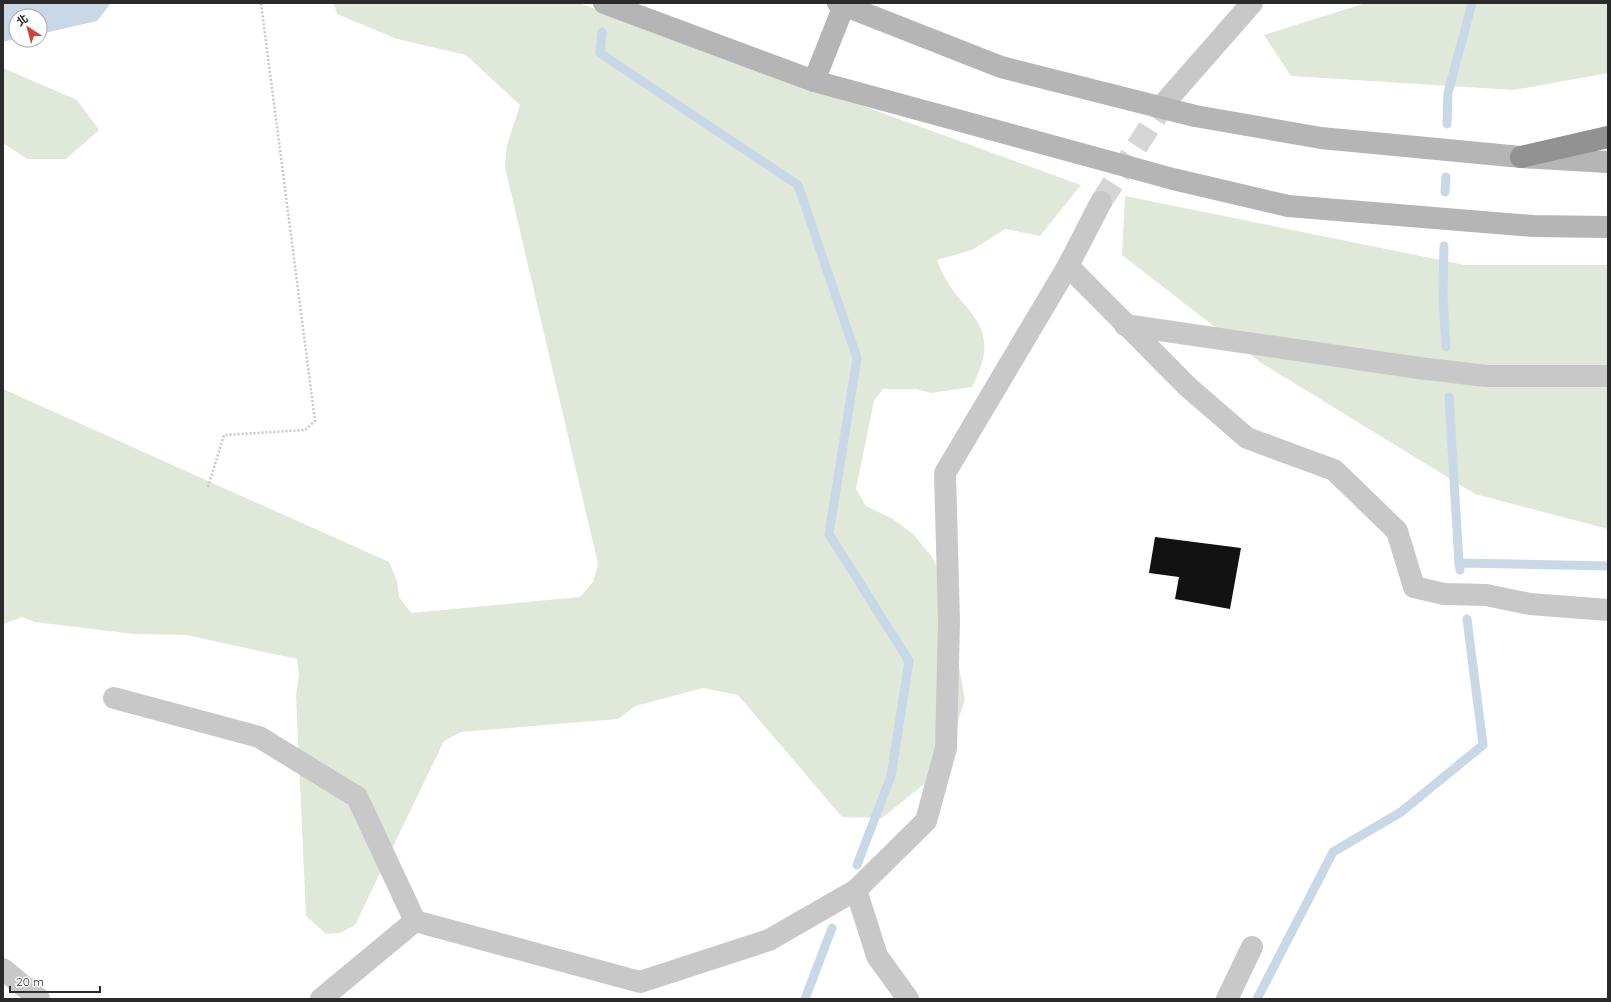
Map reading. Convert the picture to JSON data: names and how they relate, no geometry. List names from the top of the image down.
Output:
{
  "scale_bar": "20 m",
  "north": "top left"
}
